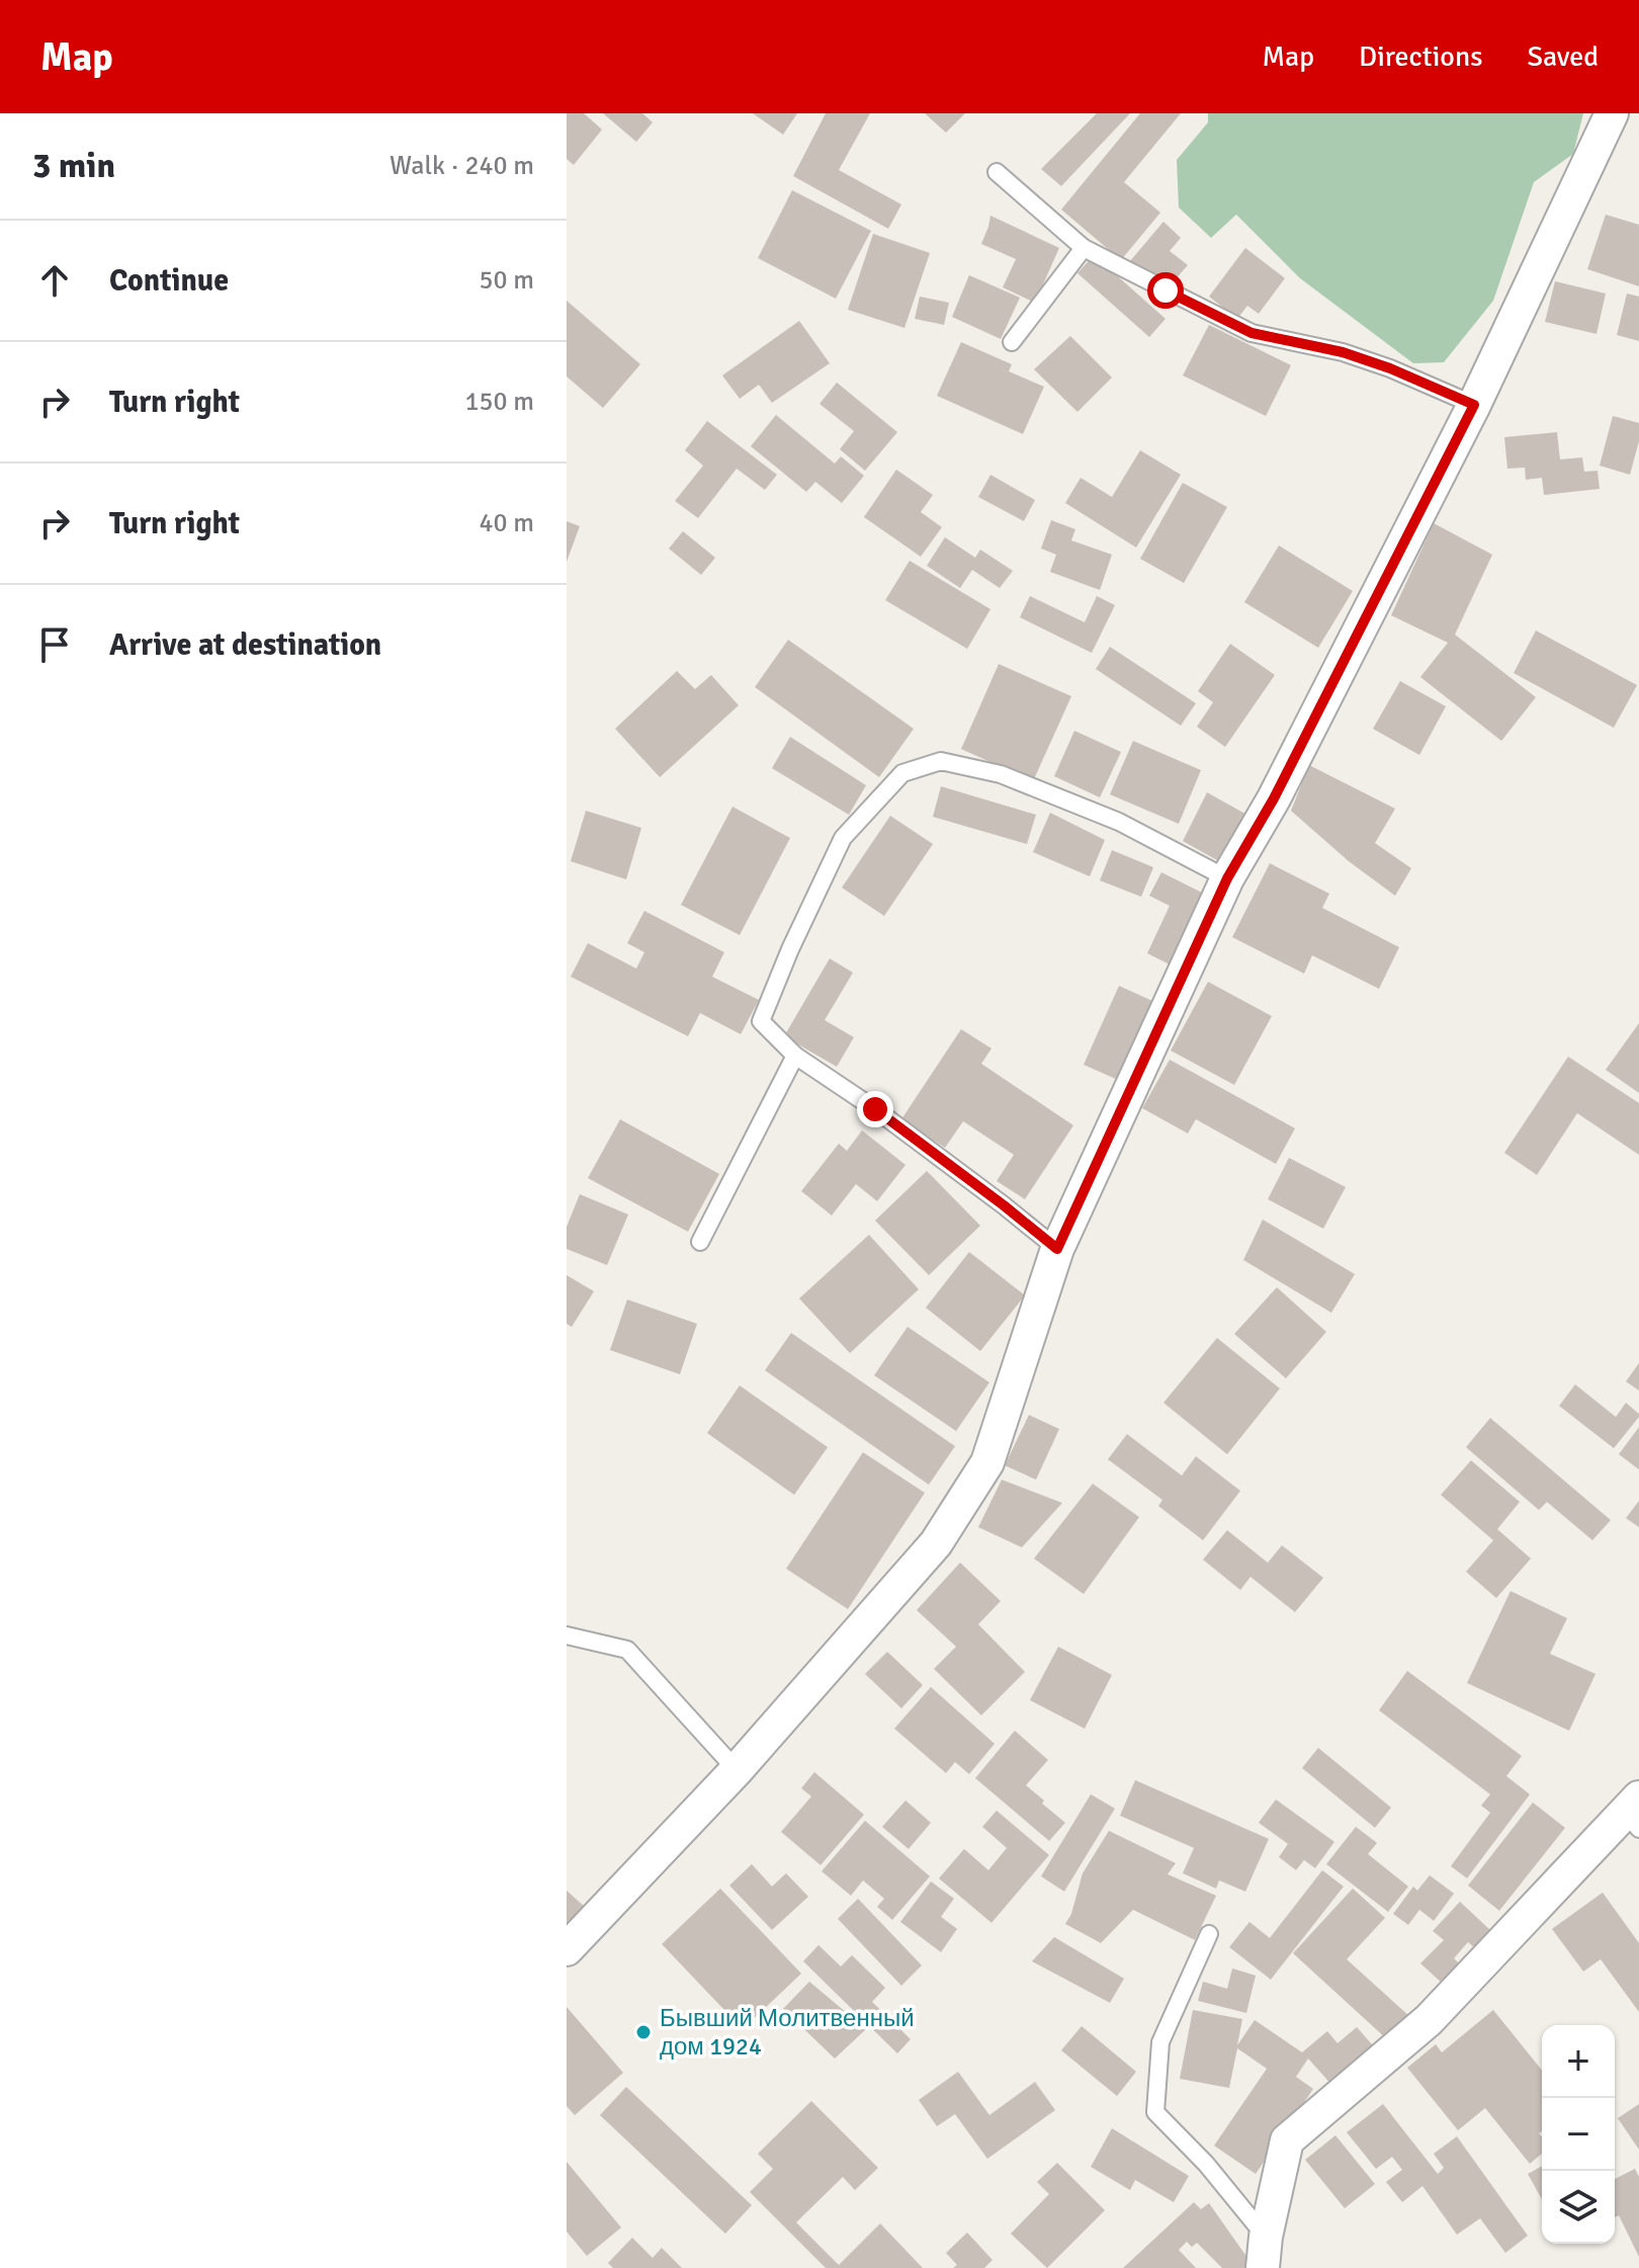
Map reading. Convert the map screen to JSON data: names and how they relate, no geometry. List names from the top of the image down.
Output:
{
  "places": ["Бывший Молитвенный дом 1924"],
  "page": {
    "header": "Map",
    "nav": ["Map", "Directions", "Saved"],
    "heading": ["3 min", "Walk · 240 m"],
    "list": [
      ["Continue", "50 m"],
      ["Turn right", "150 m"],
      ["Turn right", "40 m"],
      "Arrive at destination"
    ],
    "map_buttons": ["+", "−"]
  }
}
